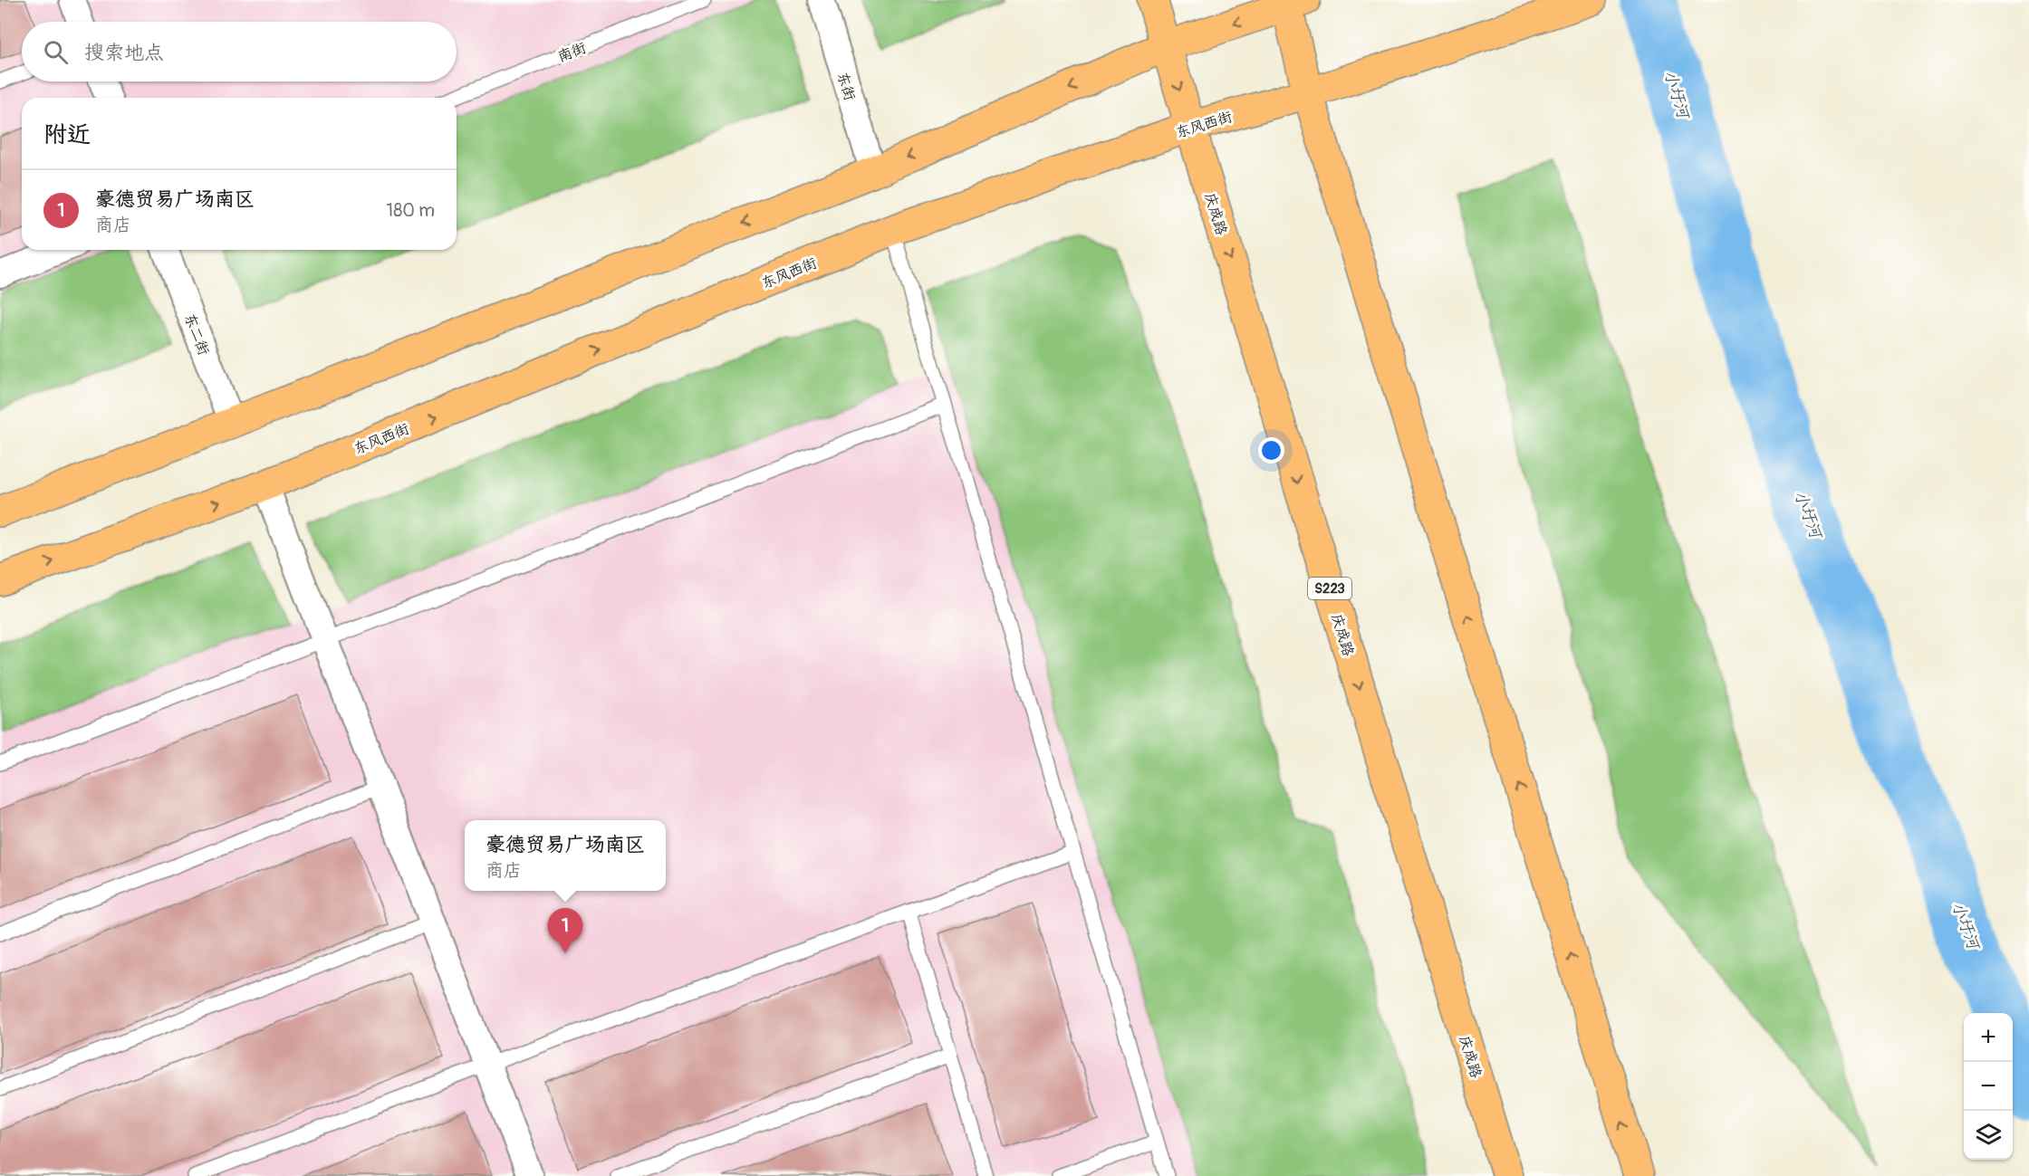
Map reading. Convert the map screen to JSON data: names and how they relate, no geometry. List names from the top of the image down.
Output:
{
  "streets": {
    "main road": ["东风西街", "庆成路", "S223"],
    "street": ["东街", "东二街"],
    "lane": ["南街"]
  },
  "crossings": [
    ["东风西街", "庆成路"]
  ],
  "water": ["小圩河"],
  "page": {
    "search": "搜索地点",
    "heading": "附近",
    "list": [
      {
        "mark": "1",
        "name": "豪德贸易广场南区",
        "note": "商店",
        "value": "180 m"
      }
    ],
    "popup": ["豪德贸易广场南区", "商店"],
    "pins": "1",
    "map_buttons": ["+", "−"]
  }
}
